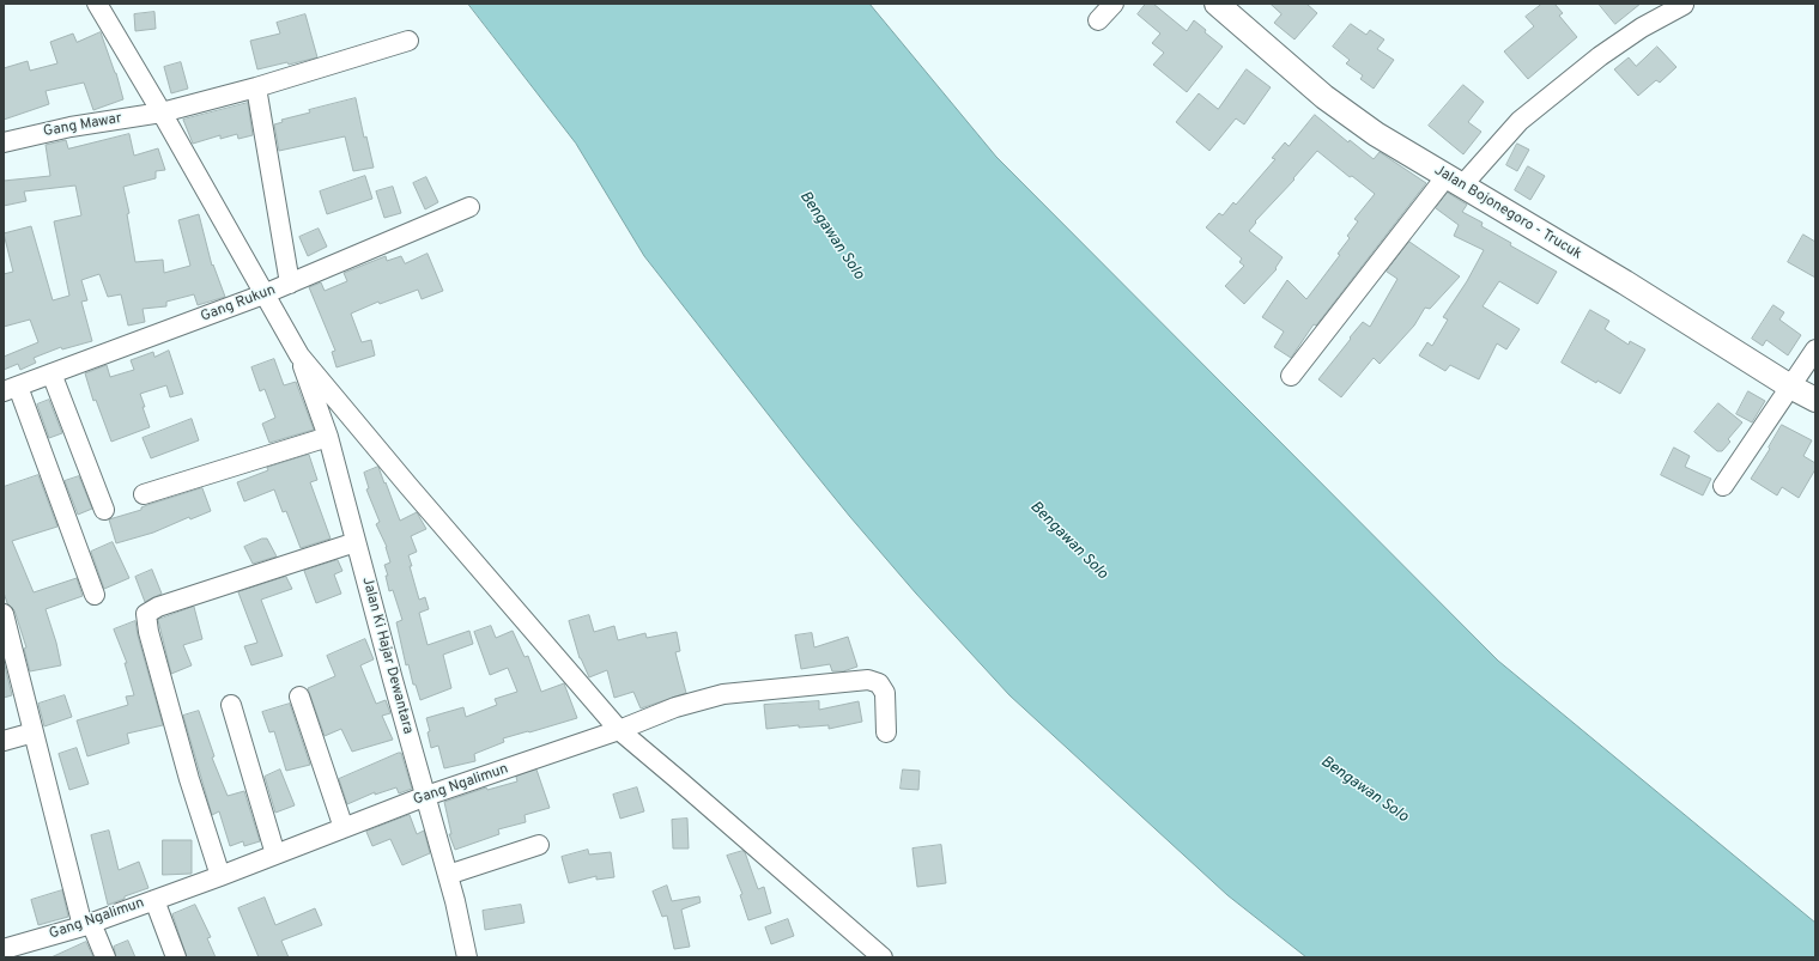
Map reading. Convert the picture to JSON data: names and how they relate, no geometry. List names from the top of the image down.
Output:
{
  "streets": {
    "street": [
      "Gang Mawar",
      "Jalan Bojonegoro - Trucuk",
      "Gang Rukun",
      "Jalan Ki Hajar Dewantara",
      "Gang Ngalimun"
    ]
  },
  "crossings": [
    ["Jalan Ki Hajar Dewantara", "Gang Ngalimun"]
  ],
  "water": ["Bengawan Solo"]
}
